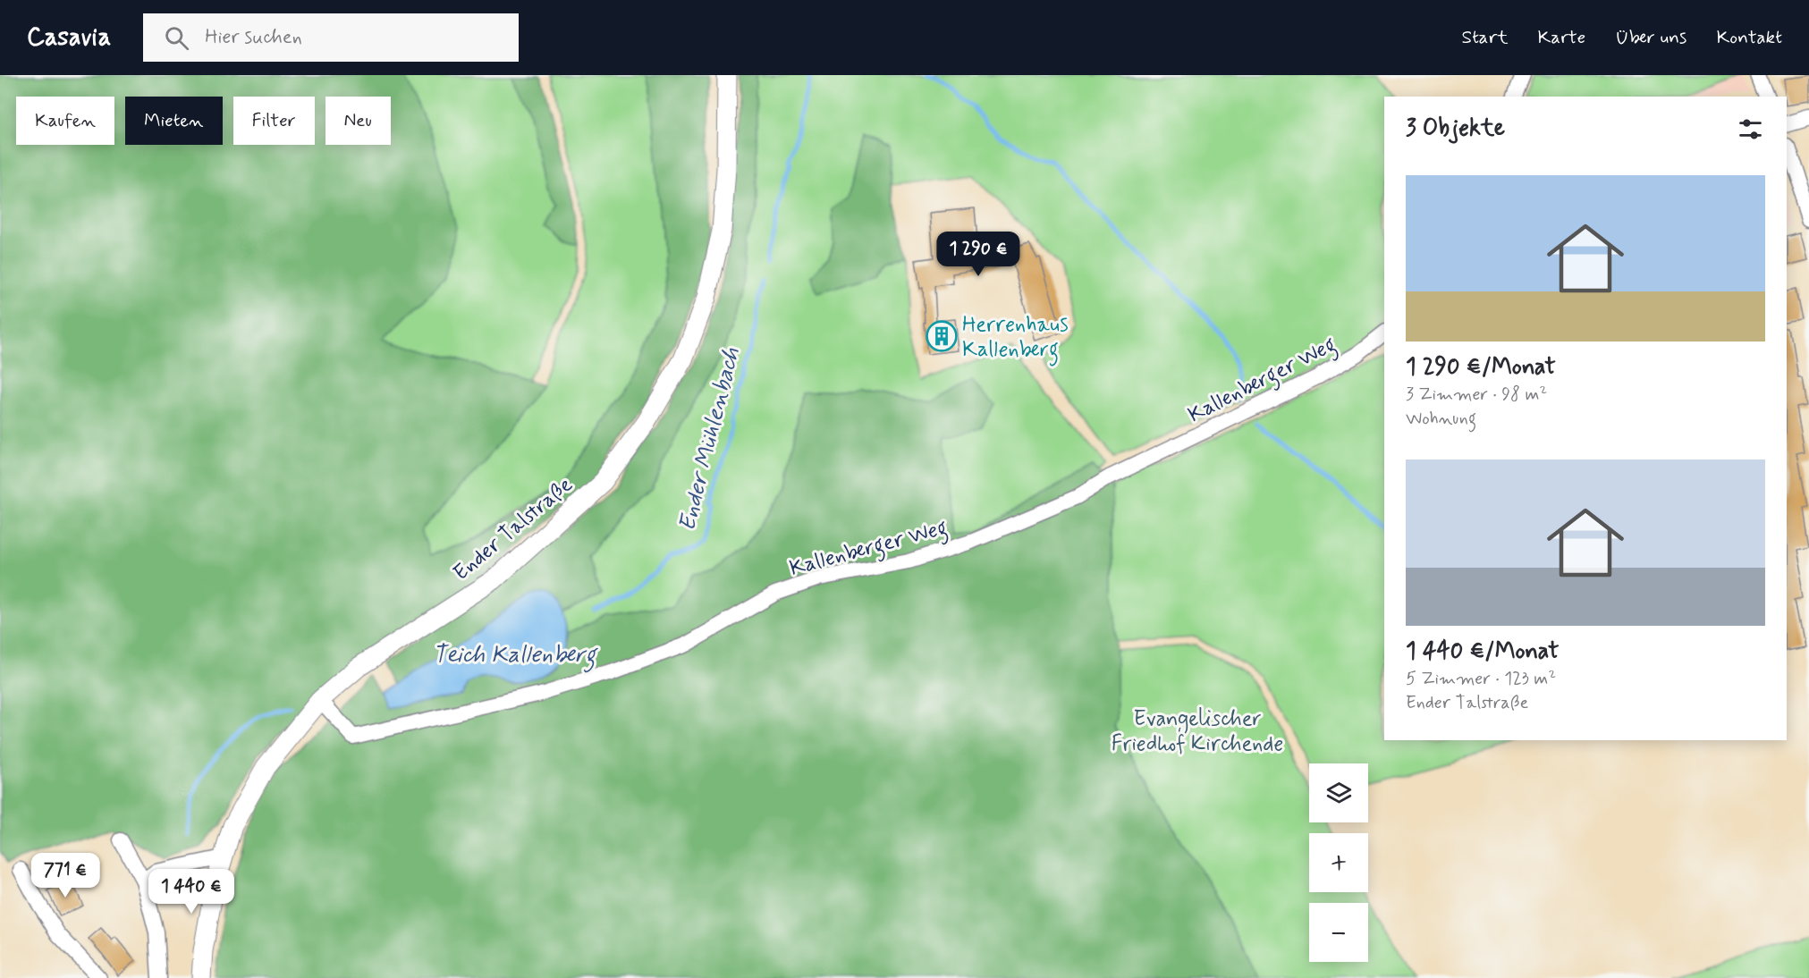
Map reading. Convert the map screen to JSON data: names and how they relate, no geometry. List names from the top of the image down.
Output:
{
  "streets": {
    "main road": ["Ender Talstraße"],
    "street": ["Kallenberger Weg"]
  },
  "crossings": [
    ["Kallenberger Weg", "Ender Talstraße"]
  ],
  "water": ["Ender Mühlenbach", "Teich Kallenberg"],
  "parks": ["Evangelischer Friedhof Kirchende"],
  "places": {
    "building": ["Herrenhaus Kallenberg"]
  },
  "page": {
    "header": "Casavia",
    "search": "Hier suchen",
    "nav": [
      "Start",
      "Karte",
      "Über uns",
      "Kontakt"
    ],
    "chip": [
      "Kaufen",
      "Mieten",
      "Filter",
      "Neu"
    ],
    "heading": "3 Objekte",
    "list": [
      {
        "name": "1 290 €/Monat",
        "note": "3 Zimmer · 98 m² · Wohnung"
      },
      {
        "name": "1 440 €/Monat",
        "note": "5 Zimmer · 123 m² · Ender Talstraße"
      }
    ],
    "price": ["1 290 €", "771 €", "1 440 €"],
    "map_buttons": ["+", "−"]
  }
}
